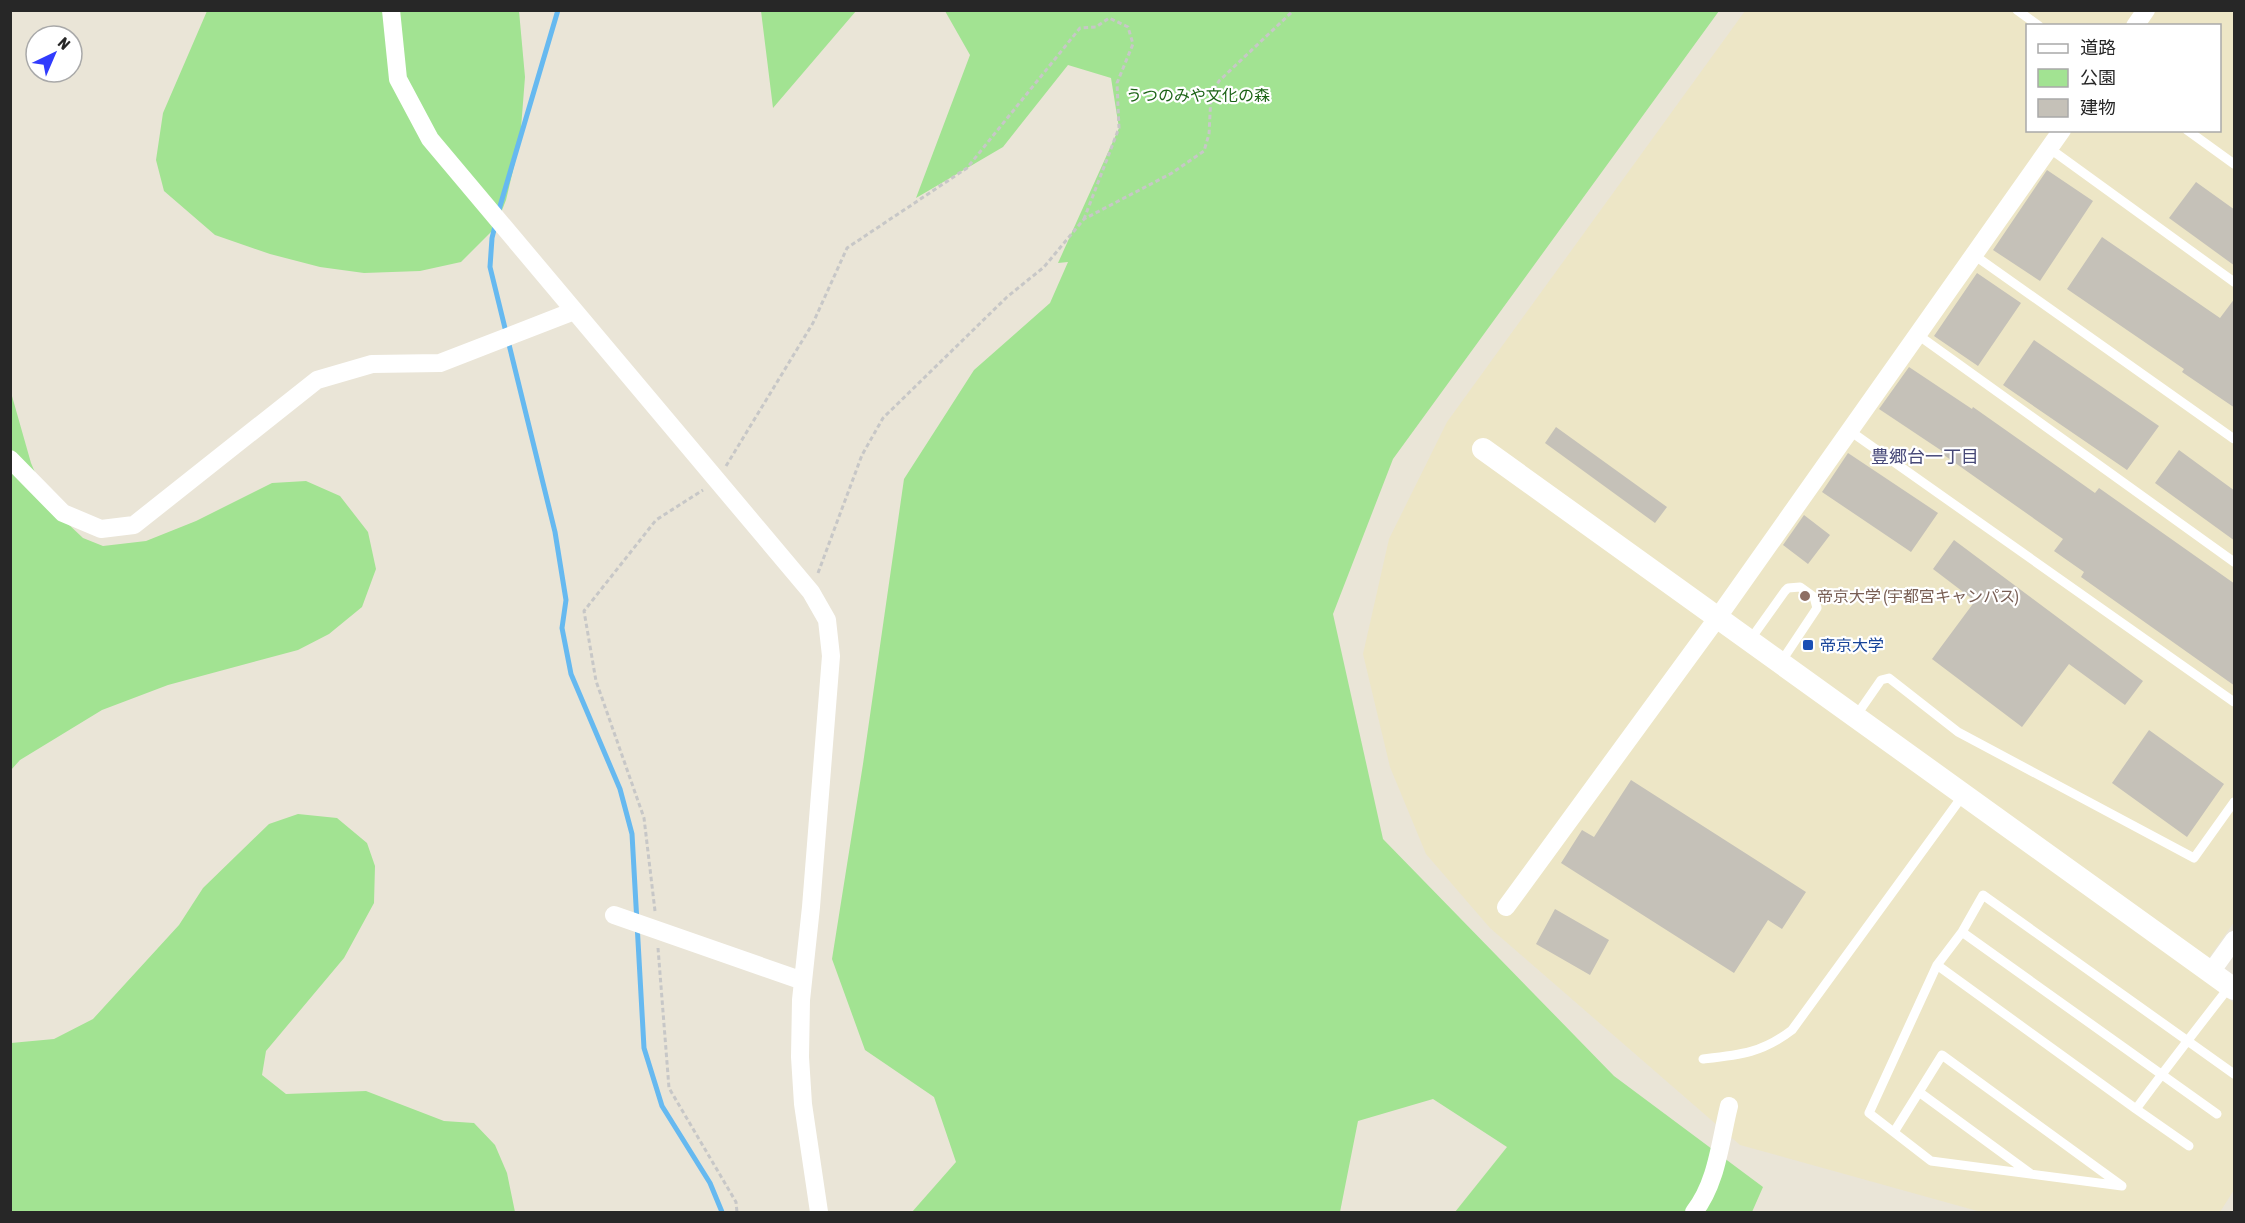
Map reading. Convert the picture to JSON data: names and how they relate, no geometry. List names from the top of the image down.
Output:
{
  "districts": ["豊郷台一丁目"],
  "parks": ["うつのみや文化の森"],
  "places": {
    "other": ["帝京大学 (宇都宮キャンパス)"],
    "transit": ["帝京大学"]
  },
  "legend": ["道路", "公園", "建物"],
  "north": "top right"
}
